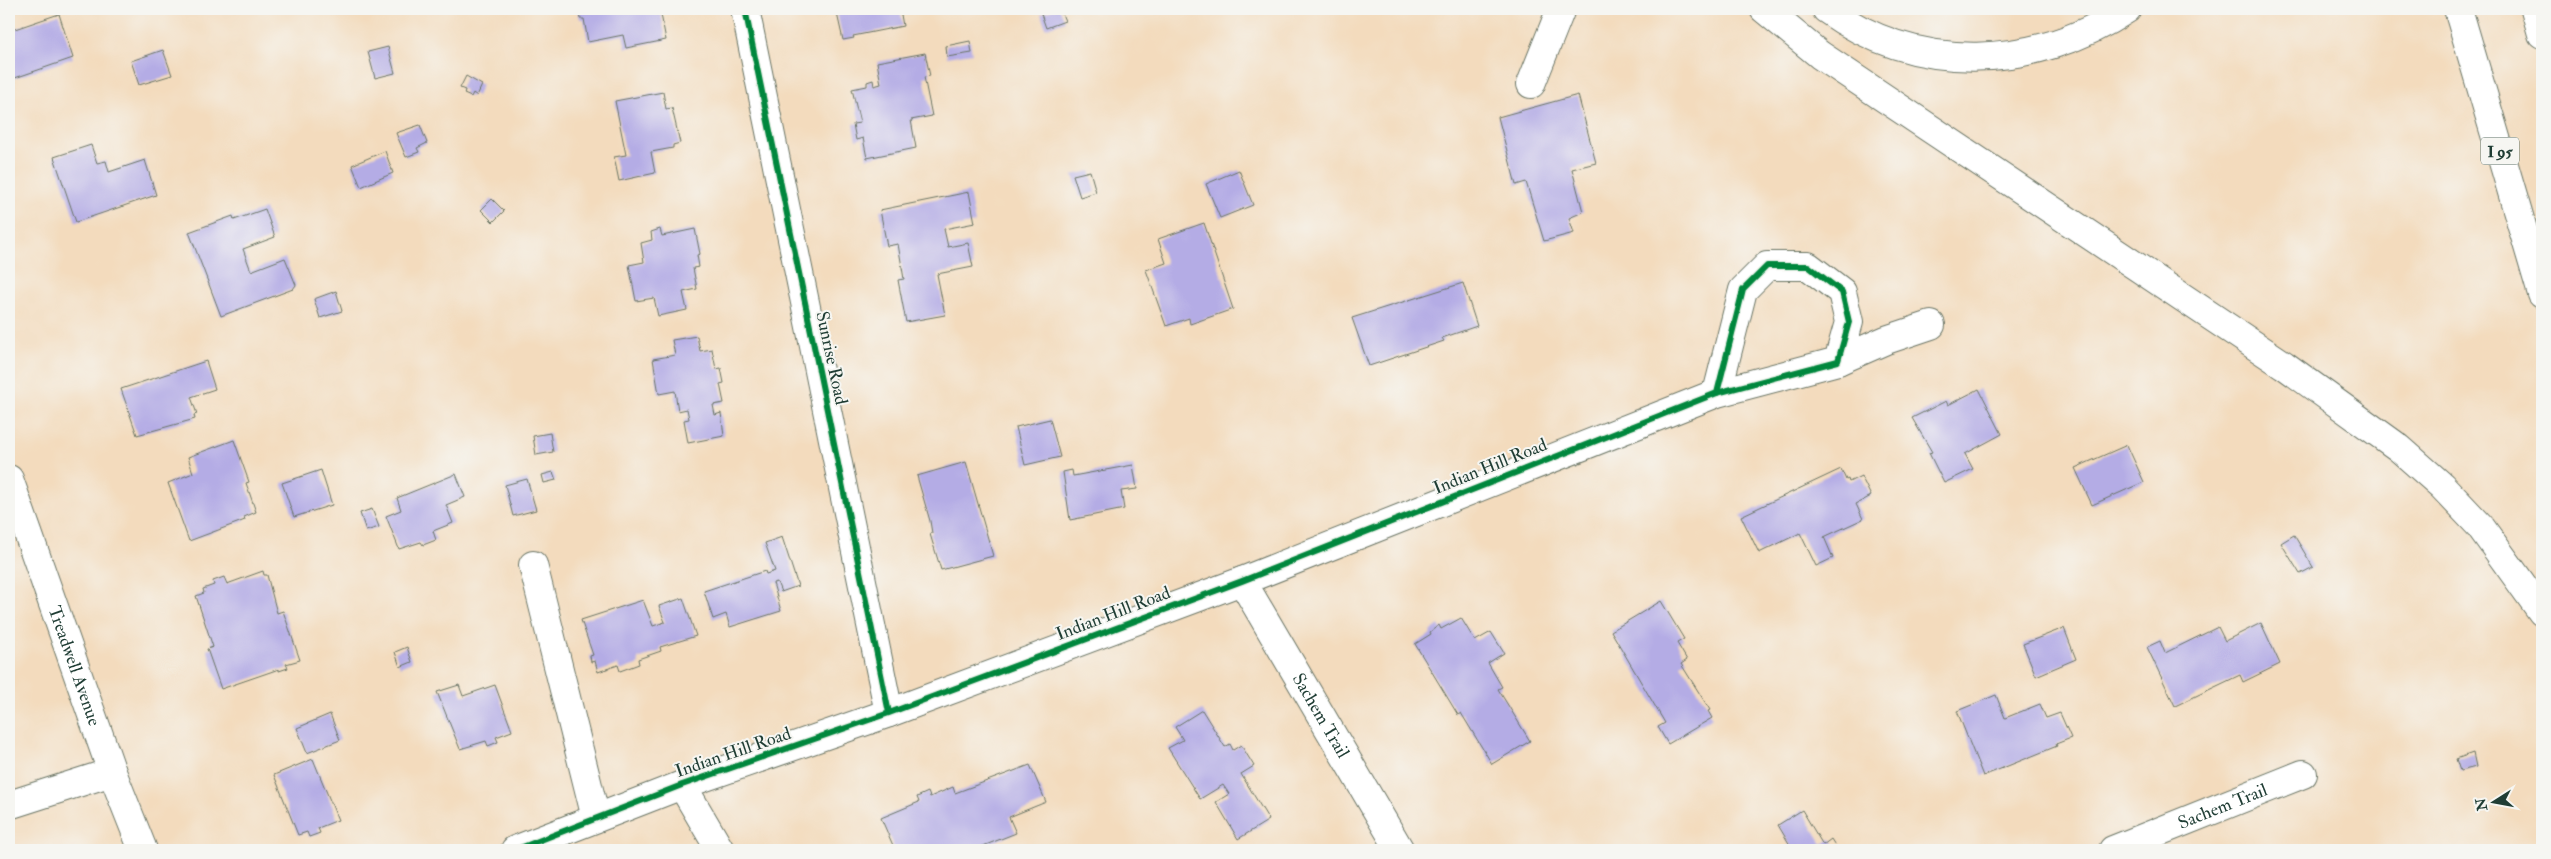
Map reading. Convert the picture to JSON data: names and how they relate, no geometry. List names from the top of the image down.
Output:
{
  "streets": {
    "main road": [
      "I 95",
      "Sunrise Road",
      "Indian Hill Road",
      "Treadwell Avenue",
      "Sachem Trail"
    ]
  },
  "crossings": [
    ["Sunrise Road", "Indian Hill Road"],
    ["Indian Hill Road", "Sachem Trail"]
  ],
  "north": "left"
}
